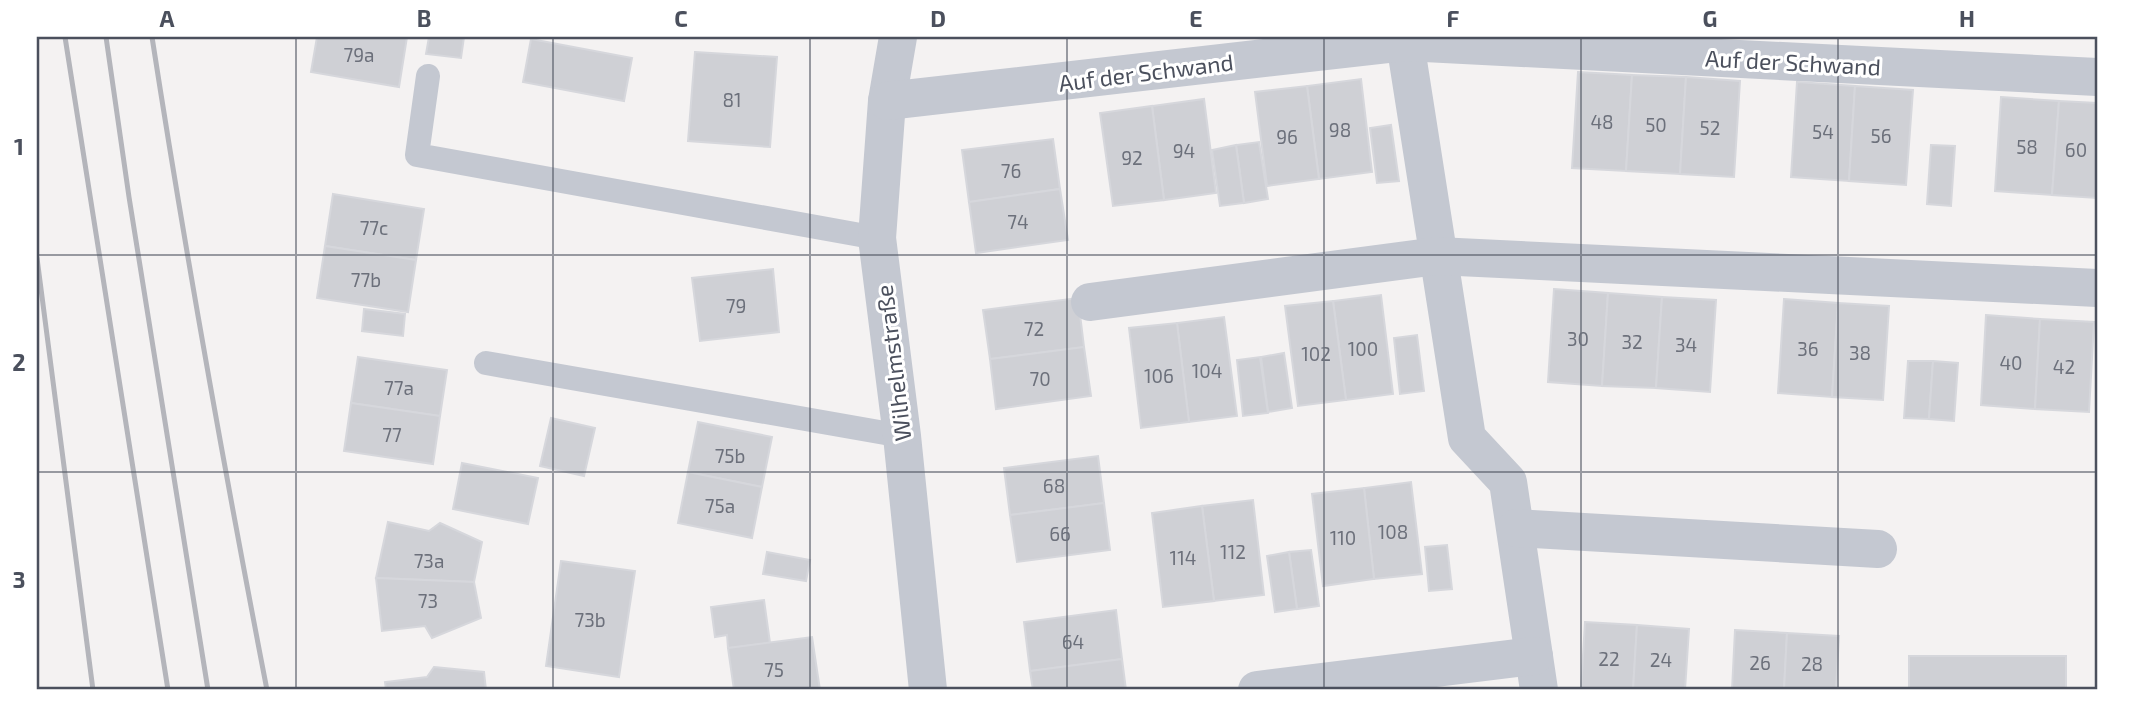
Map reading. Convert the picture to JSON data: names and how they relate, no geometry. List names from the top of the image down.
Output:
{
  "streets": {
    "street": ["Auf der Schwand", "Wilhelmstraße"]
  },
  "crossings": [
    ["Auf der Schwand", "Wilhelmstraße"]
  ],
  "house_numbers": [
    "79a",
    "81",
    "48",
    "50",
    "52",
    "98",
    "54",
    "56",
    "96",
    "58",
    "60",
    "94",
    "92",
    "76",
    "74",
    "77c",
    "77b",
    "79",
    "72",
    "30",
    "32",
    "34",
    "100",
    "36",
    "38",
    "102",
    "40",
    "42",
    "104",
    "106",
    "70",
    "77a",
    "77",
    "75b",
    "68",
    "75a",
    "108",
    "66",
    "110",
    "112",
    "114",
    "73a",
    "73",
    "73b",
    "64",
    "22",
    "24",
    "26",
    "28",
    "75"
  ],
  "grid": {
    "columns": [
      "A",
      "B",
      "C",
      "D",
      "E",
      "F",
      "G",
      "H"
    ],
    "rows": ["1", "2", "3"]
  }
}
